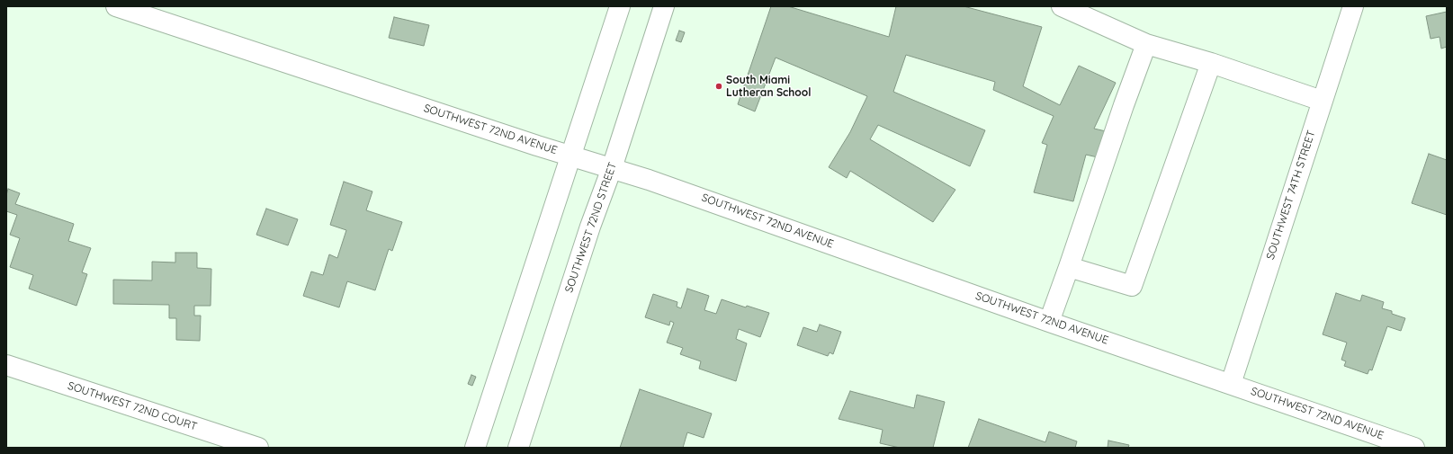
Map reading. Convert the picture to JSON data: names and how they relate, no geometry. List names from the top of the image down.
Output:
{
  "streets": {
    "street": [
      "SOUTHWEST 72ND AVENUE",
      "SOUTHWEST 74TH STREET",
      "SOUTHWEST 72ND STREET",
      "SOUTHWEST 72ND COURT"
    ]
  },
  "crossings": [
    ["SOUTHWEST 72ND AVENUE", "SOUTHWEST 74TH STREET"],
    ["SOUTHWEST 72ND AVENUE", "SOUTHWEST 72ND STREET"]
  ],
  "places": ["South Miami Lutheran School"]
}
